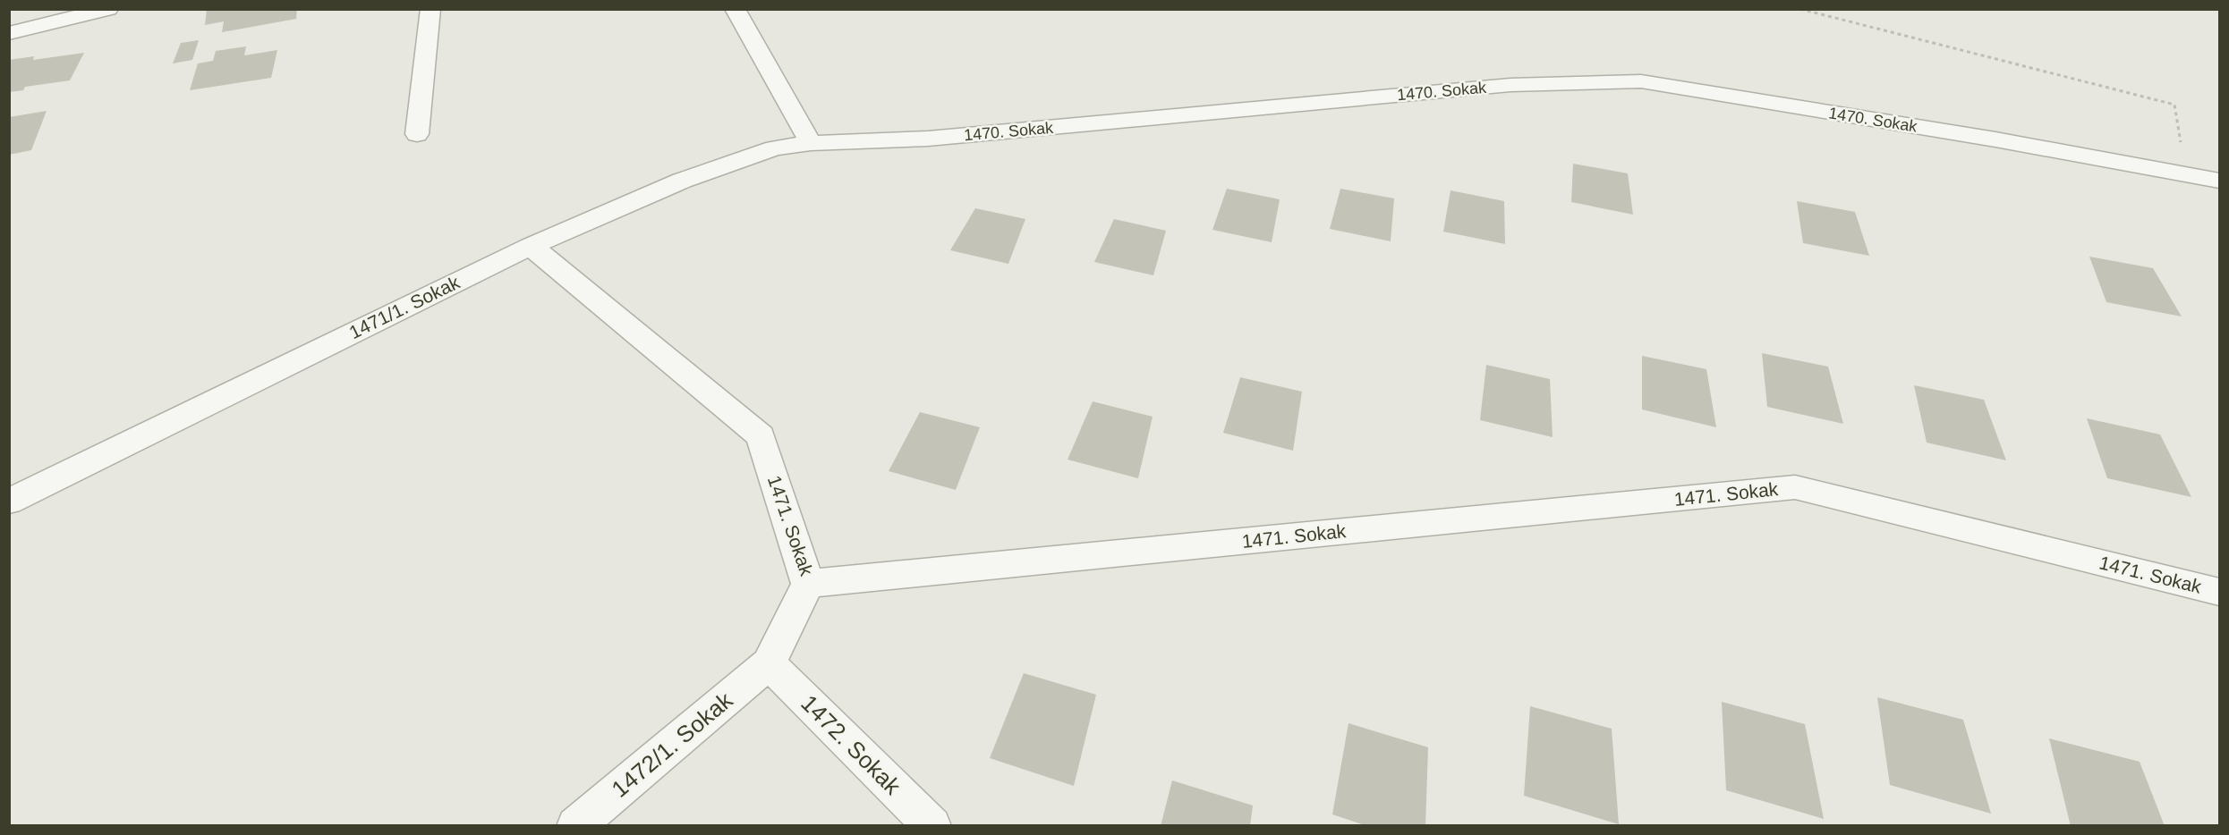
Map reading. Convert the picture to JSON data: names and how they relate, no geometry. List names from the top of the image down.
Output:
{
  "streets": {
    "street": [
      "1470. Sokak",
      "1471/1. Sokak",
      "1471. Sokak",
      "1472/1. Sokak",
      "1472. Sokak"
    ]
  },
  "crossings": [
    ["1470. Sokak", "1471/1. Sokak"],
    ["1471/1. Sokak", "1471. Sokak"],
    ["1472/1. Sokak", "1472. Sokak"]
  ]
}
